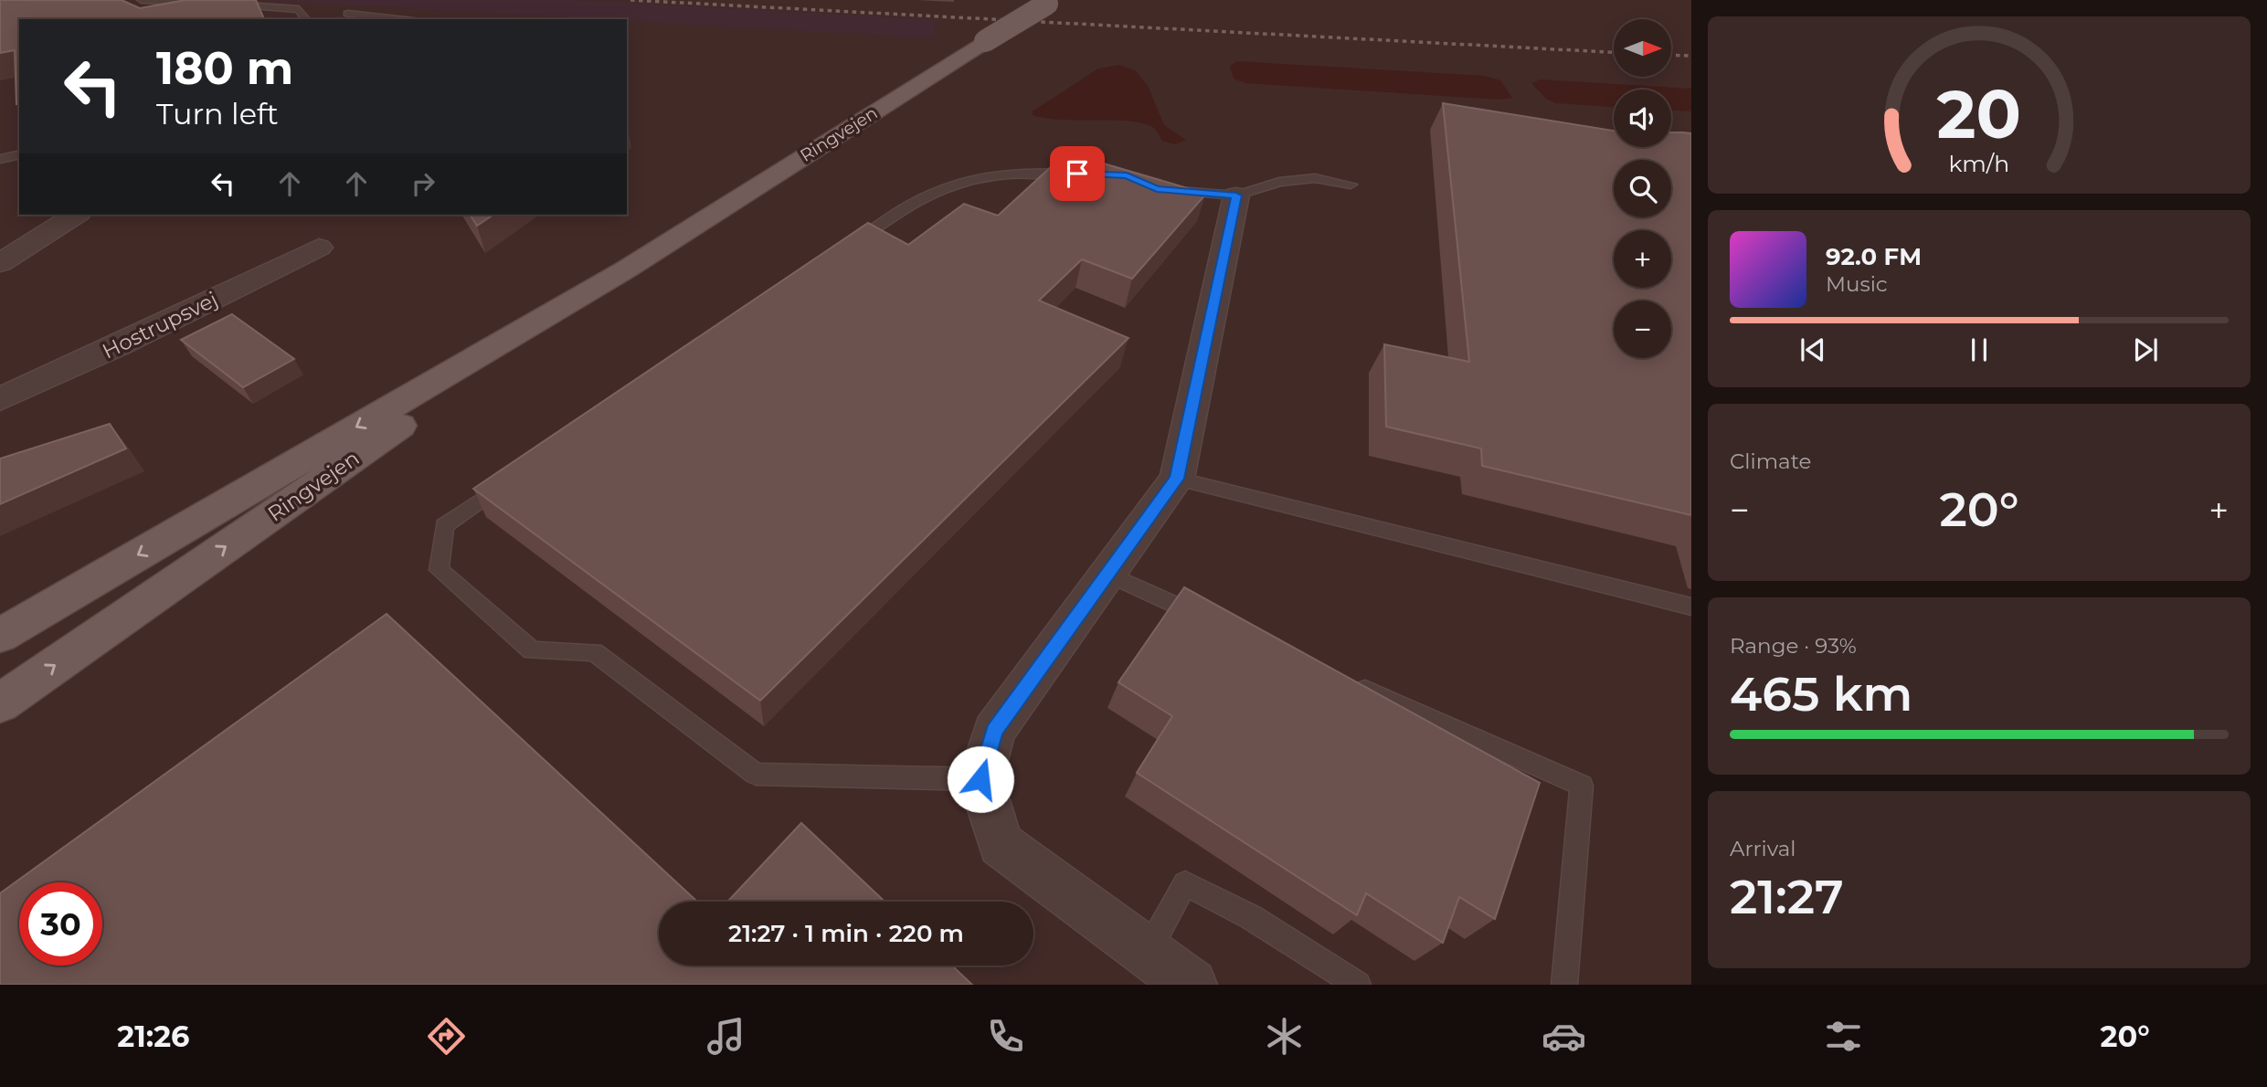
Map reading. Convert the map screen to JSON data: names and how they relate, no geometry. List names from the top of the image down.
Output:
{
  "streets": {
    "main road": ["Ringvejen"],
    "street": ["Hostrupsvej"]
  },
  "north": "right",
  "page": {
    "map_buttons": ["+", "−"],
    "turn": ["180 m", "Turn left"],
    "song": ["92.0 FM", "Music"],
    "tile": [
      "Climate",
      ["Range · 93%", "465 km"],
      ["Arrival", "21:27"]
    ],
    "heat": ["−", "20°", "+"],
    "limit": "30",
    "trip": "21:27 · 1 min · 220 m",
    "tabs": ["21:26", "20°"],
    "gauge": ["20", "km/h"]
  }
}
